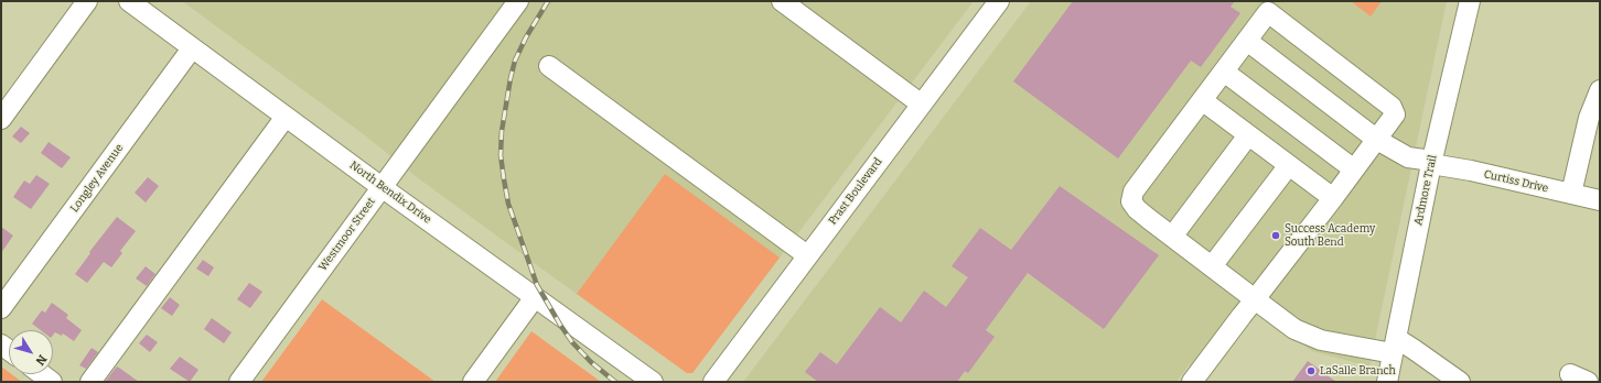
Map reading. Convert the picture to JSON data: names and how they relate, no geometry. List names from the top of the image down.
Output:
{
  "streets": {
    "street": [
      "Longley Avenue",
      "Curtiss Drive",
      "Ardmore Trail",
      "Prast Boulevard",
      "North Bendix Drive",
      "Westmoor Street"
    ]
  },
  "crossings": [
    ["Longley Avenue", "North Bendix Drive"],
    ["Curtiss Drive", "Ardmore Trail"],
    ["North Bendix Drive", "Westmoor Street"]
  ],
  "places": ["Success Academy South Bend", "LaSalle Branch"],
  "north": "bottom right"
}
